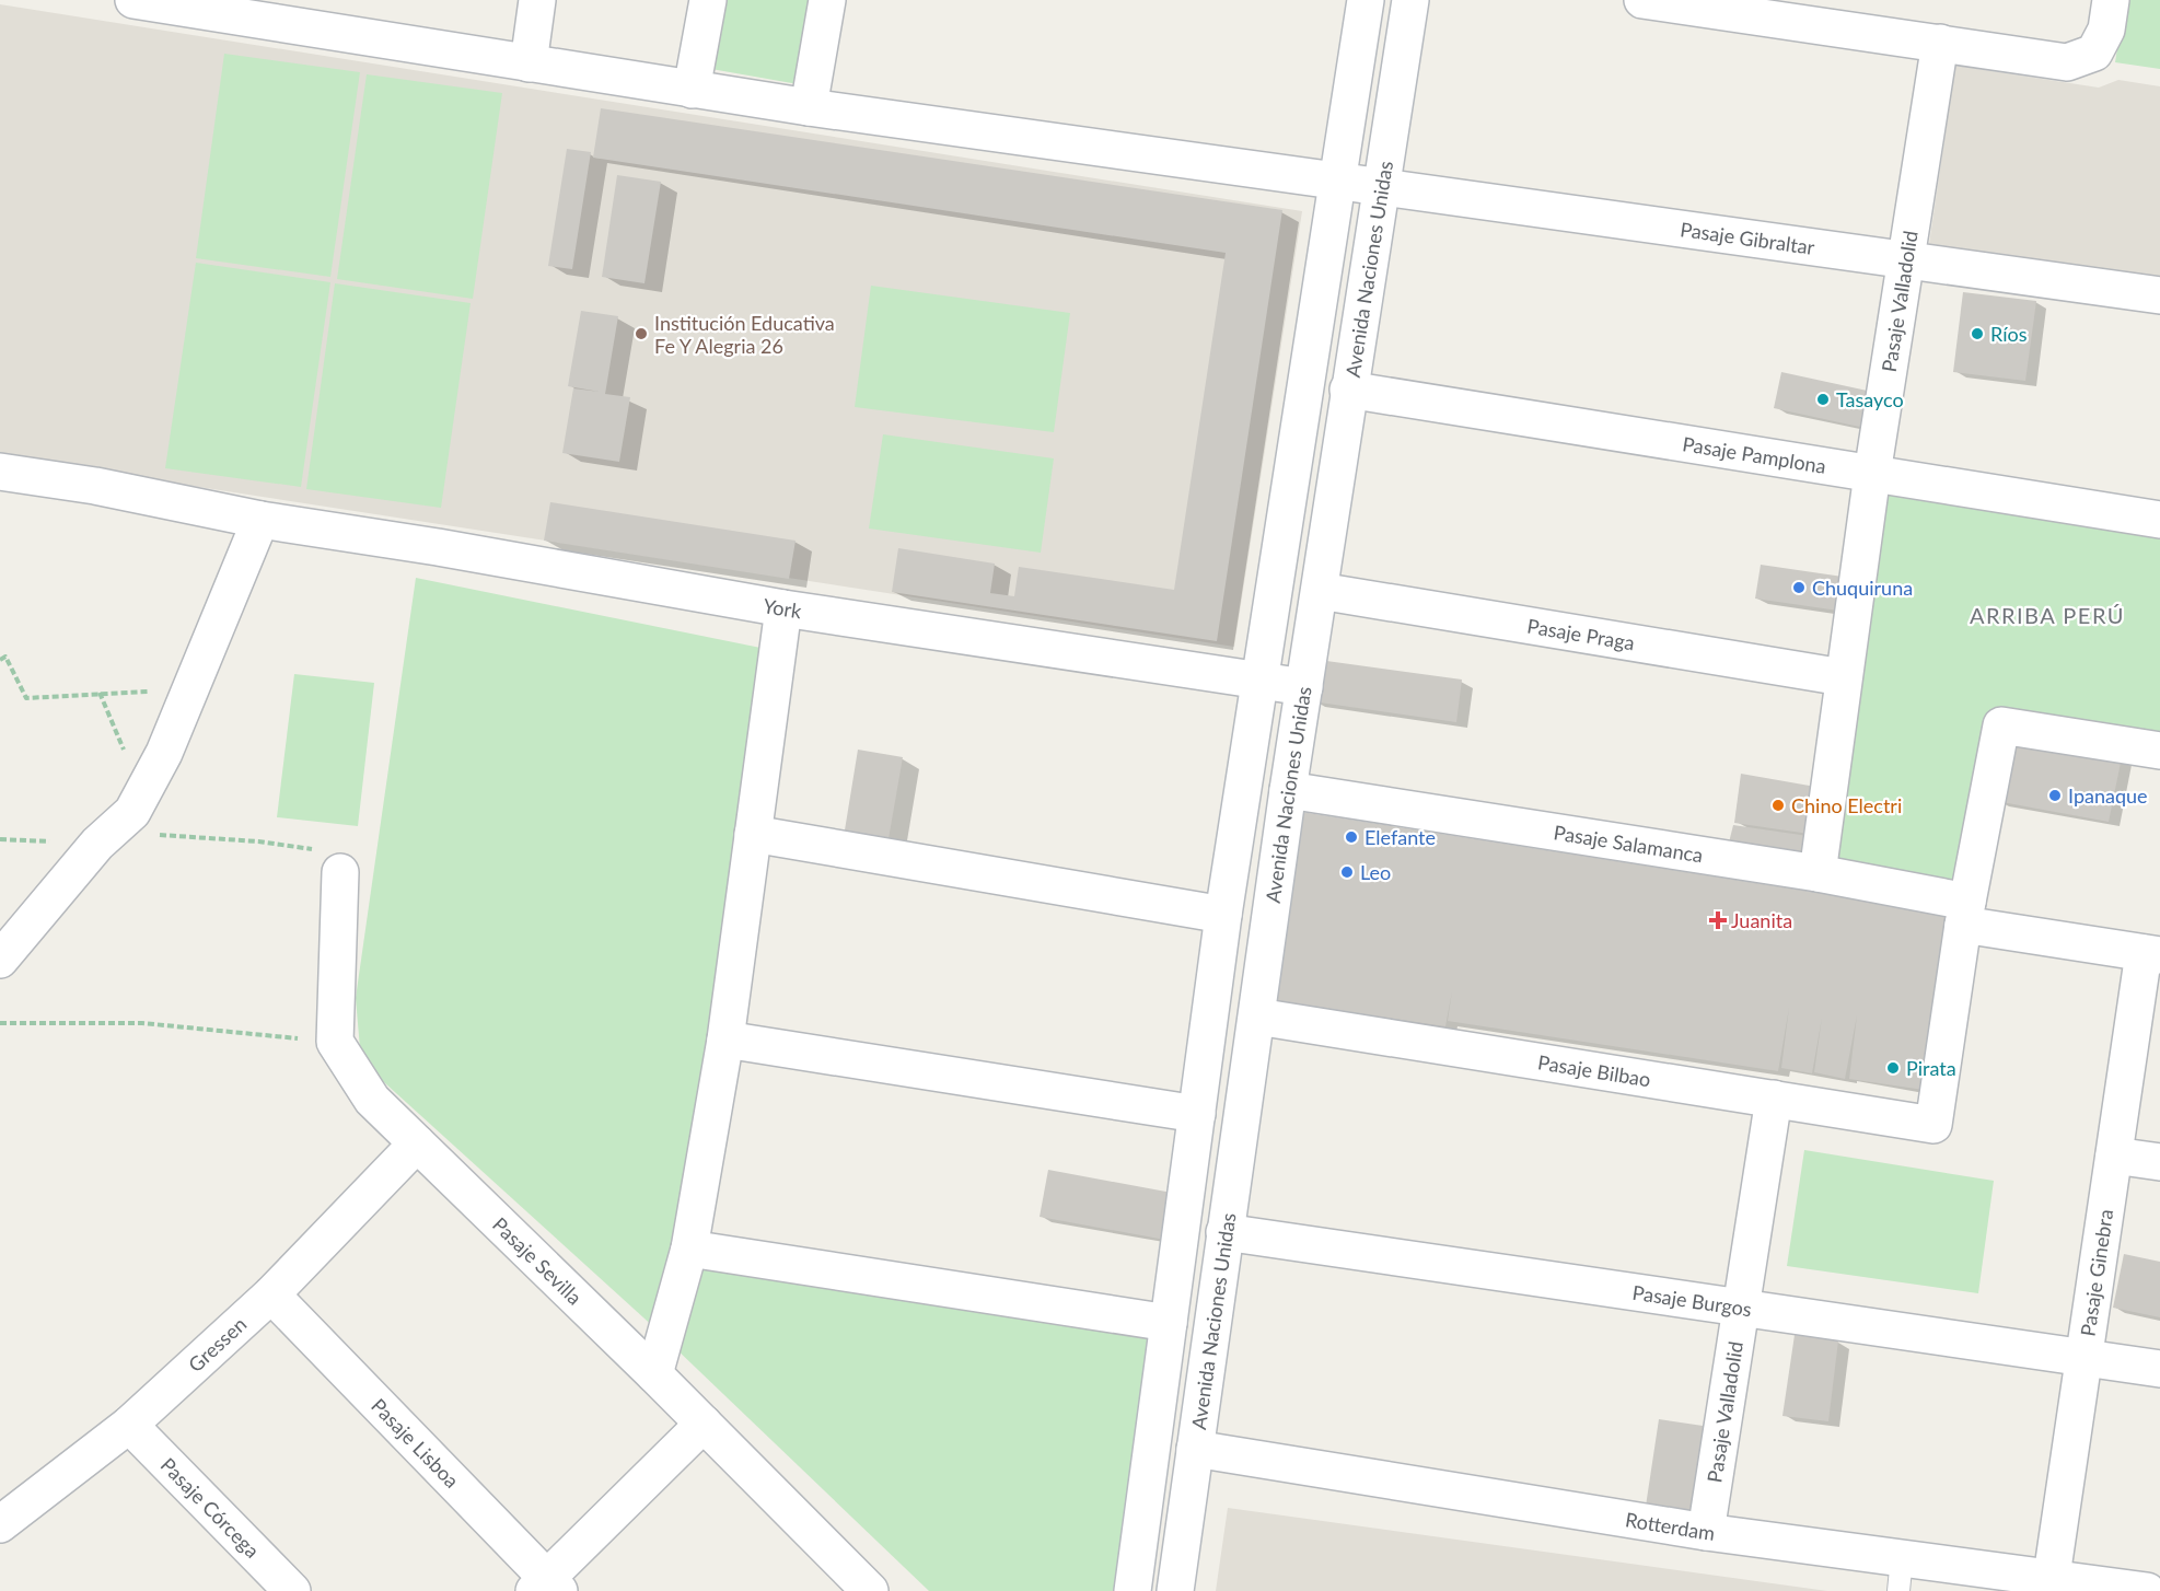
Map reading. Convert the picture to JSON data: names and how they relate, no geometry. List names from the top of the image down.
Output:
{
  "streets": {
    "street": [
      "Pasaje Gibraltar",
      "Avenida Naciones Unidas",
      "Pasaje Valladolid",
      "Pasaje Pamplona",
      "York",
      "Pasaje Praga",
      "Pasaje Salamanca",
      "Pasaje Bilbao",
      "Pasaje Sevilla",
      "Pasaje Ginebra",
      "Pasaje Burgos",
      "Gressen",
      "Pasaje Lisboa",
      "Pasaje Córcega",
      "Rotterdam"
    ]
  },
  "crossings": [
    ["Pasaje Gibraltar", "Avenida Naciones Unidas"],
    ["Pasaje Gibraltar", "Pasaje Valladolid"],
    ["Avenida Naciones Unidas", "Pasaje Pamplona"],
    ["Avenida Naciones Unidas", "York"],
    ["Avenida Naciones Unidas", "Pasaje Praga"],
    ["Avenida Naciones Unidas", "Pasaje Salamanca"],
    ["Avenida Naciones Unidas", "Pasaje Bilbao"],
    ["Avenida Naciones Unidas", "Pasaje Burgos"],
    ["Avenida Naciones Unidas", "Rotterdam"],
    ["Pasaje Valladolid", "Pasaje Pamplona"],
    ["Pasaje Valladolid", "Pasaje Praga"],
    ["Pasaje Valladolid", "Pasaje Salamanca"],
    ["Pasaje Valladolid", "Pasaje Bilbao"],
    ["Pasaje Valladolid", "Pasaje Burgos"],
    ["Pasaje Valladolid", "Rotterdam"],
    ["Pasaje Salamanca", "Pasaje Bilbao"],
    ["Pasaje Salamanca", "Pasaje Ginebra"],
    ["Pasaje Sevilla", "Gressen"],
    ["Pasaje Ginebra", "Pasaje Burgos"],
    ["Pasaje Ginebra", "Rotterdam"],
    ["Gressen", "Pasaje Lisboa"],
    ["Gressen", "Pasaje Córcega"]
  ],
  "districts": ["ARRIBA PERÚ"],
  "places": {
    "other": [
      "Institución Educativa Fe Y Alegria 26",
      "Ríos",
      "Tasayco",
      "Chuquiruna",
      "Ipanaque",
      "Chino Electri",
      "Elefante",
      "Leo",
      "Pirata"
    ],
    "health": ["Juanita"]
  }
}
